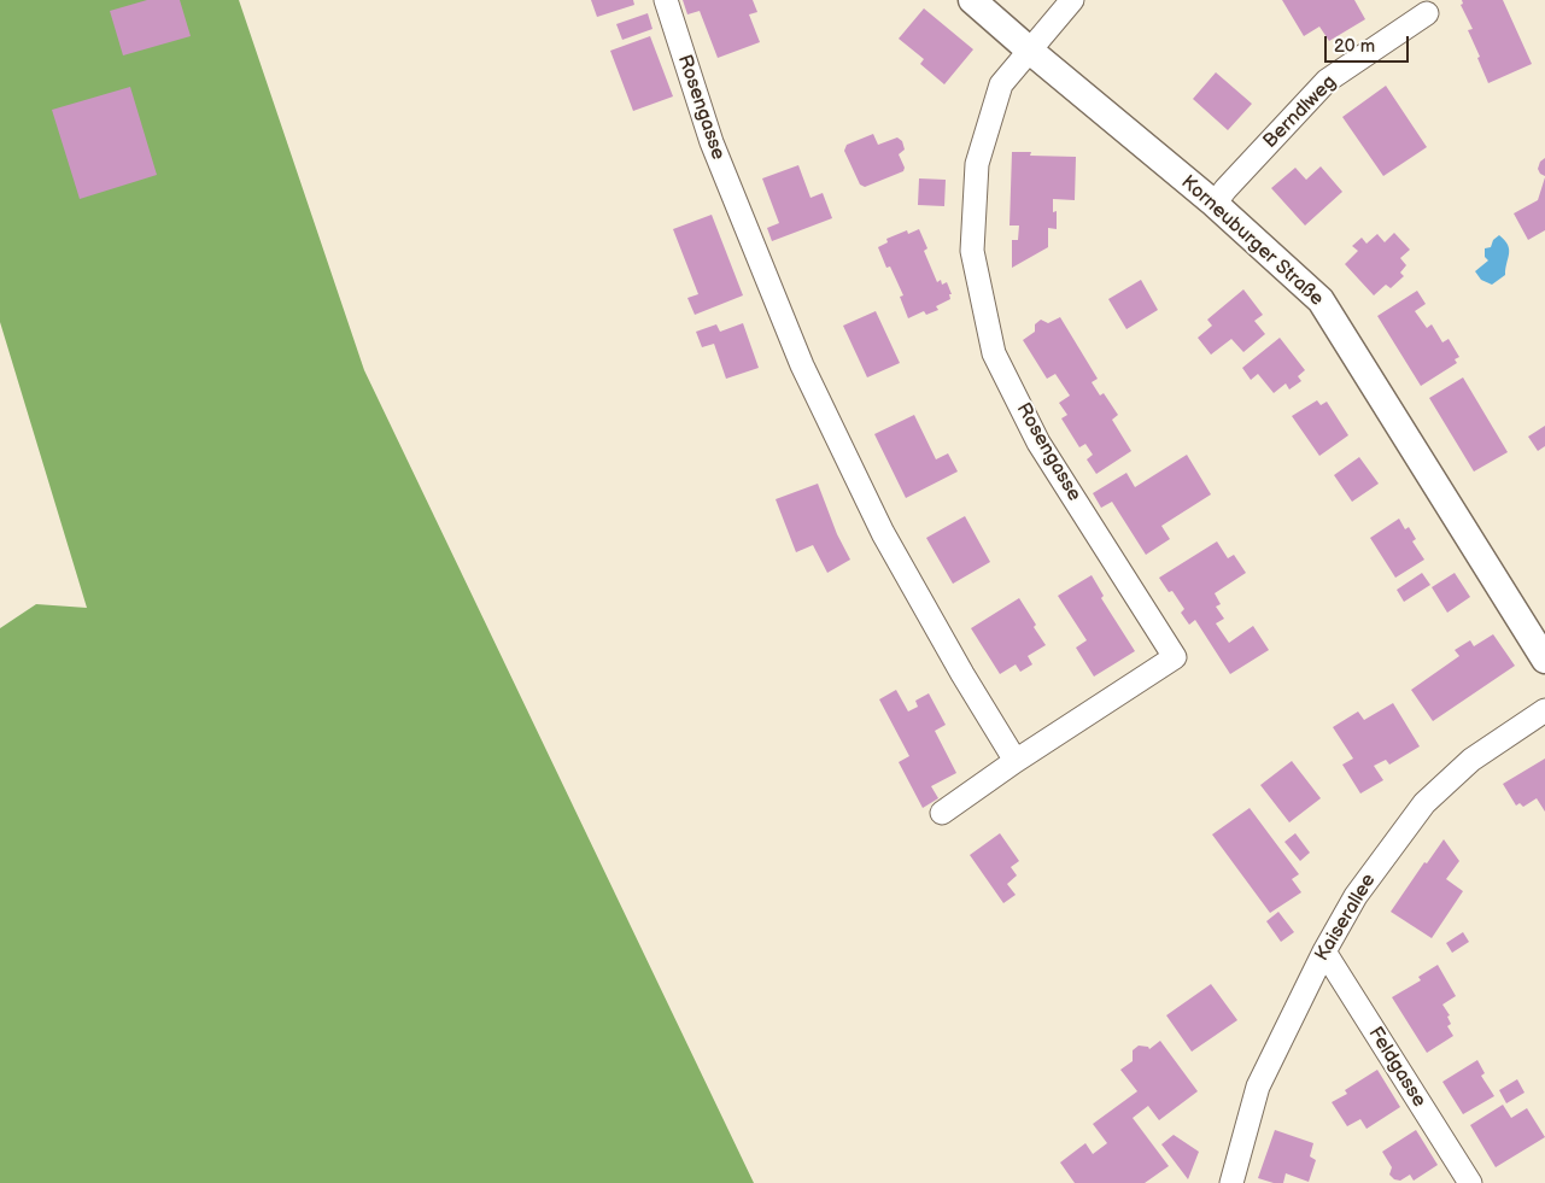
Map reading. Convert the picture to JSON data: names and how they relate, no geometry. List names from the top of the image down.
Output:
{
  "streets": {
    "street": [
      "Rosengasse",
      "Berndlweg",
      "Korneuburger Straße",
      "Kaiserallee",
      "Feldgasse"
    ]
  },
  "crossings": [
    ["Rosengasse", "Korneuburger Straße"],
    ["Berndlweg", "Korneuburger Straße"],
    ["Kaiserallee", "Feldgasse"]
  ],
  "scale_bar": "20 m"
}
